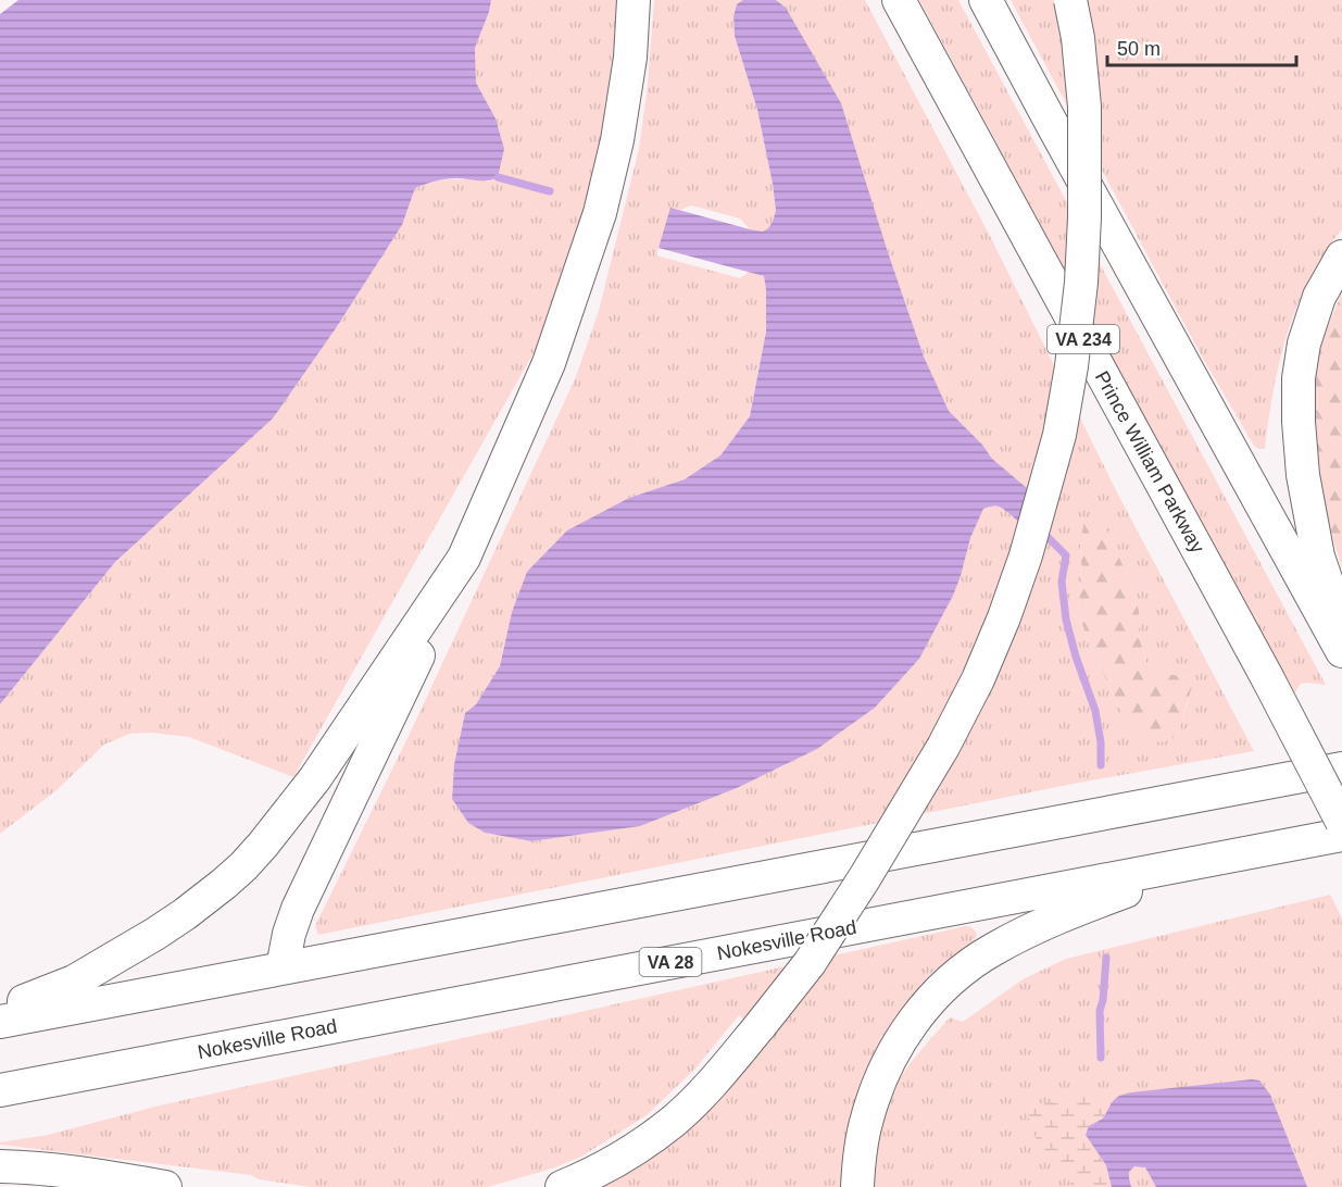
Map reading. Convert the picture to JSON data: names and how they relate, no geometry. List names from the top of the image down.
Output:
{
  "streets": {
    "highway": [
      "VA 234",
      "Prince William Parkway",
      "Nokesville Road",
      "VA 28"
    ]
  },
  "scale_bar": "50 m"
}
